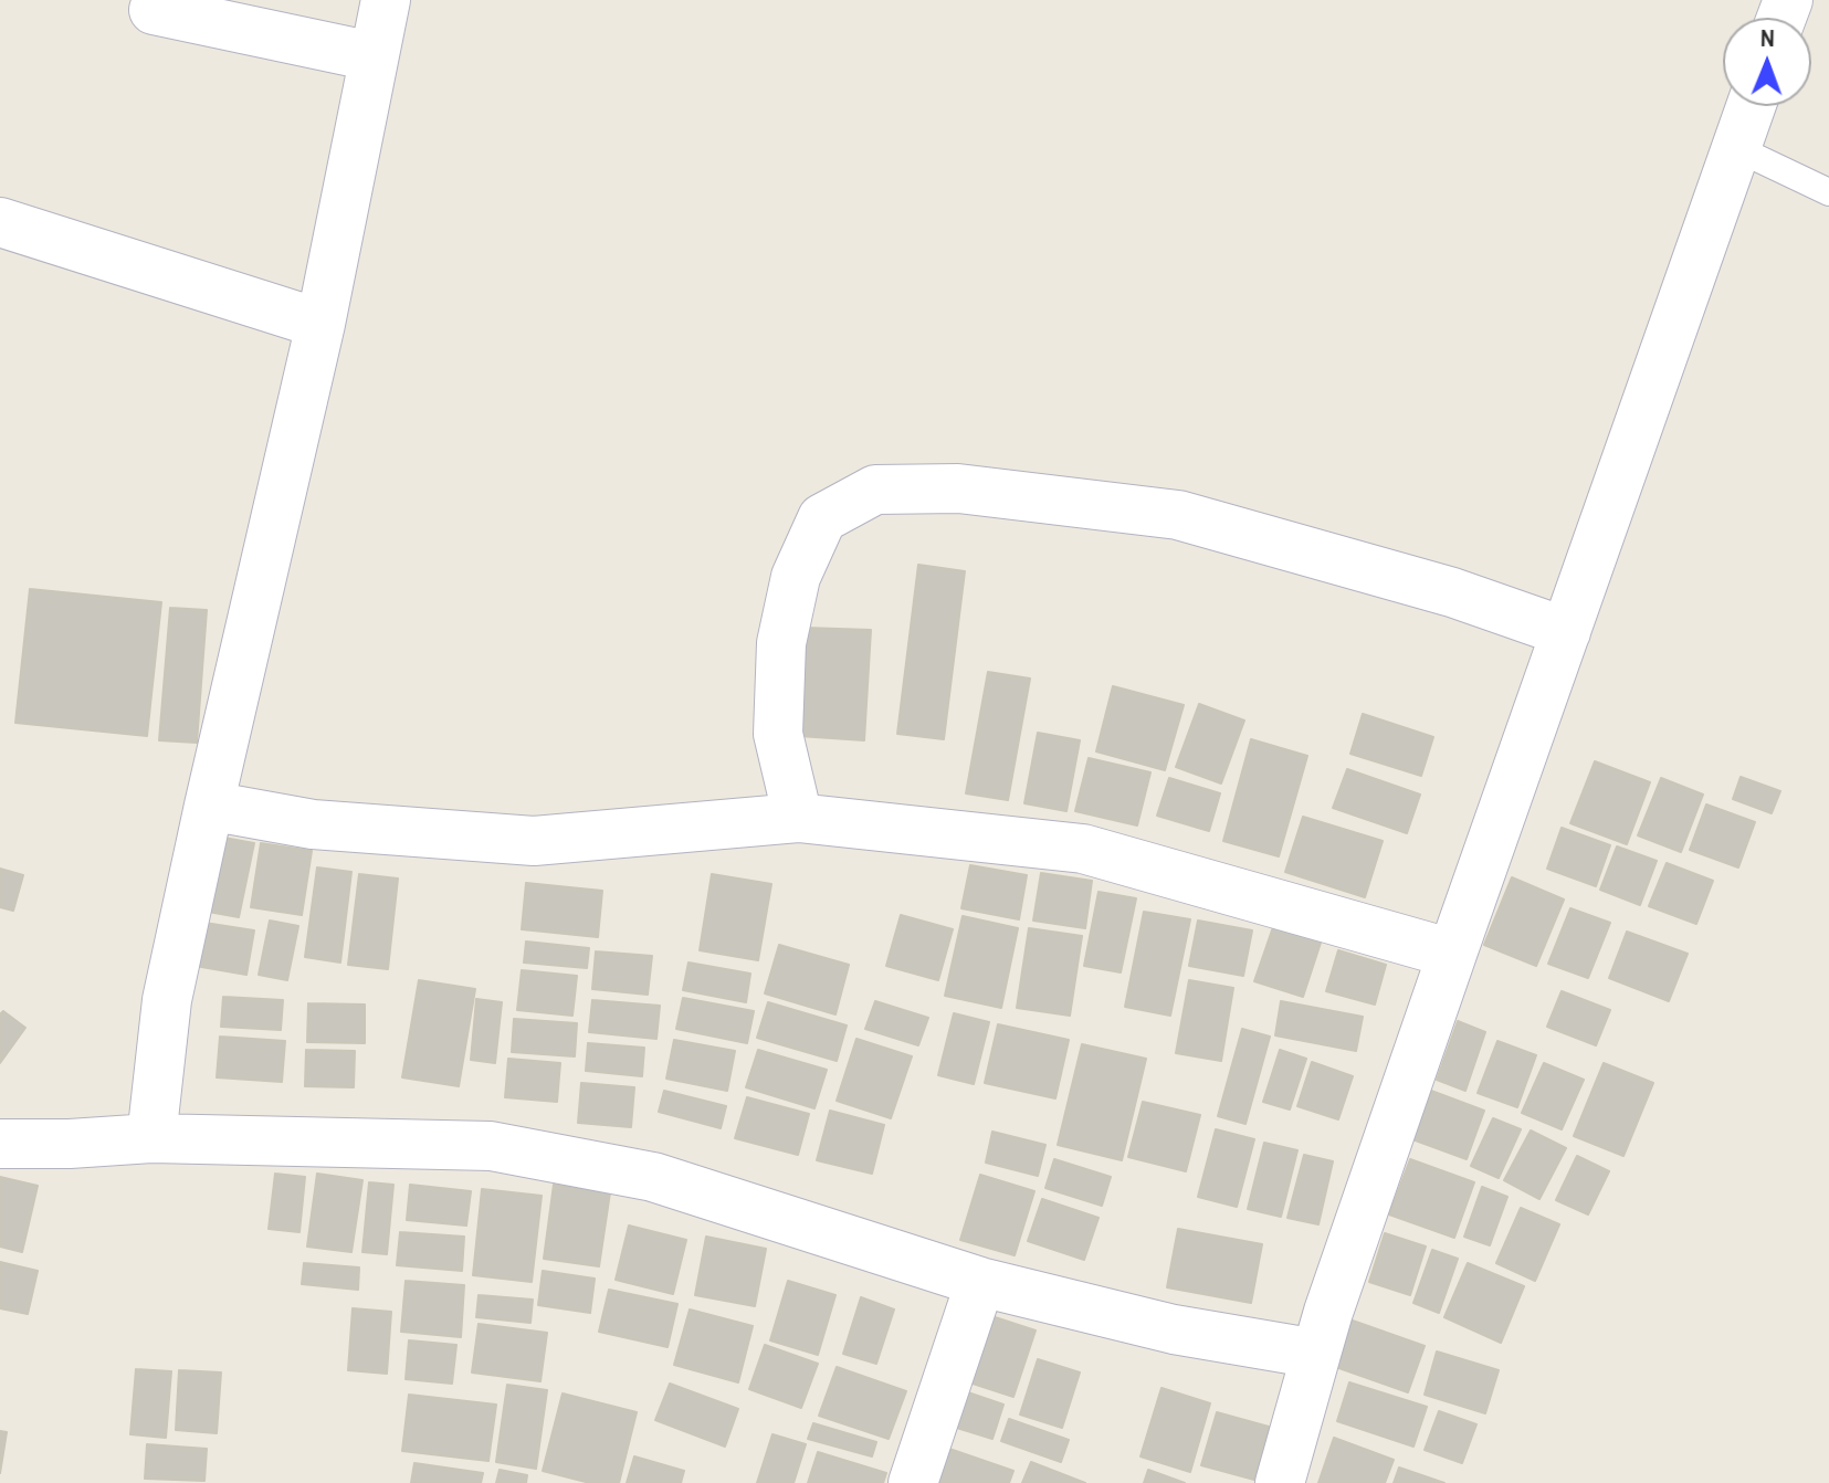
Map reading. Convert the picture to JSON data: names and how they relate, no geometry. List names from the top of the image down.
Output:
{
  "north": "top"
}
